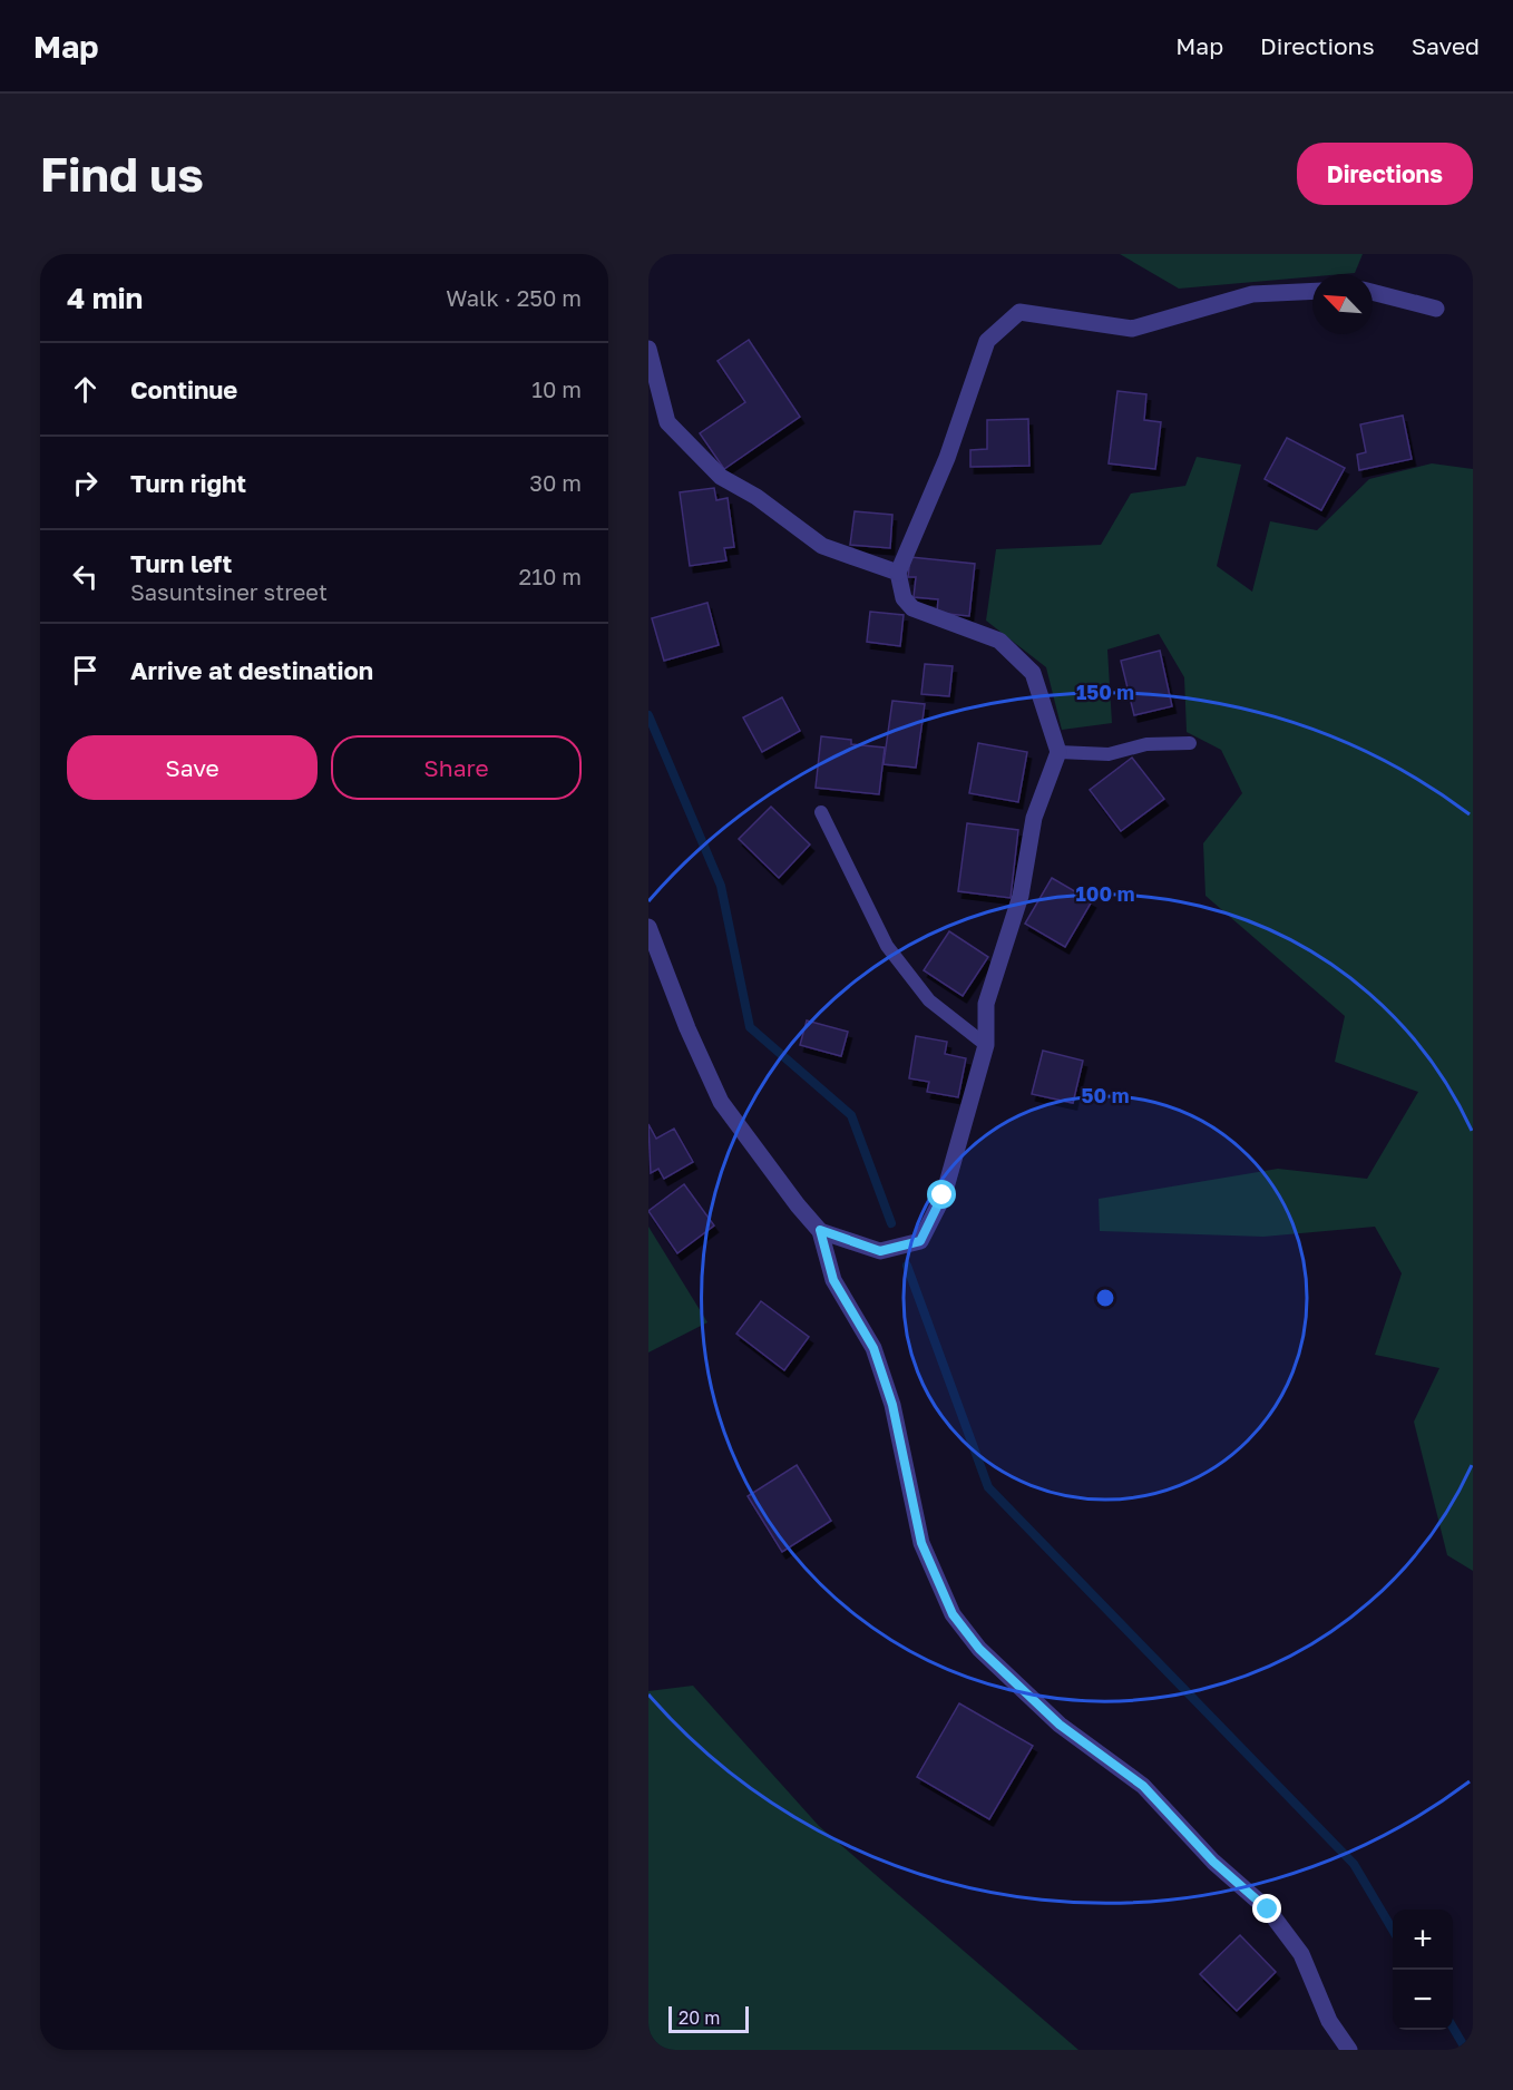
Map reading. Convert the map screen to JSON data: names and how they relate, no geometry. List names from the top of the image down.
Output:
{
  "scale_bar": "20 m",
  "north": "top left",
  "page": {
    "header": "Map",
    "nav": ["Map", "Directions", "Saved"],
    "buttons": [
      "Directions",
      ["Save", "Share"]
    ],
    "title": "Find us",
    "heading": ["4 min", "Walk · 250 m"],
    "list": [
      ["Continue", "10 m"],
      ["Turn right", "30 m"],
      ["Turn left", "Sasuntsiner street", "210 m"],
      "Arrive at destination"
    ],
    "map_buttons": ["+", "−"],
    "scale": "20 m"
  },
  "rings": ["150 m", "100 m", "50 m"]
}
